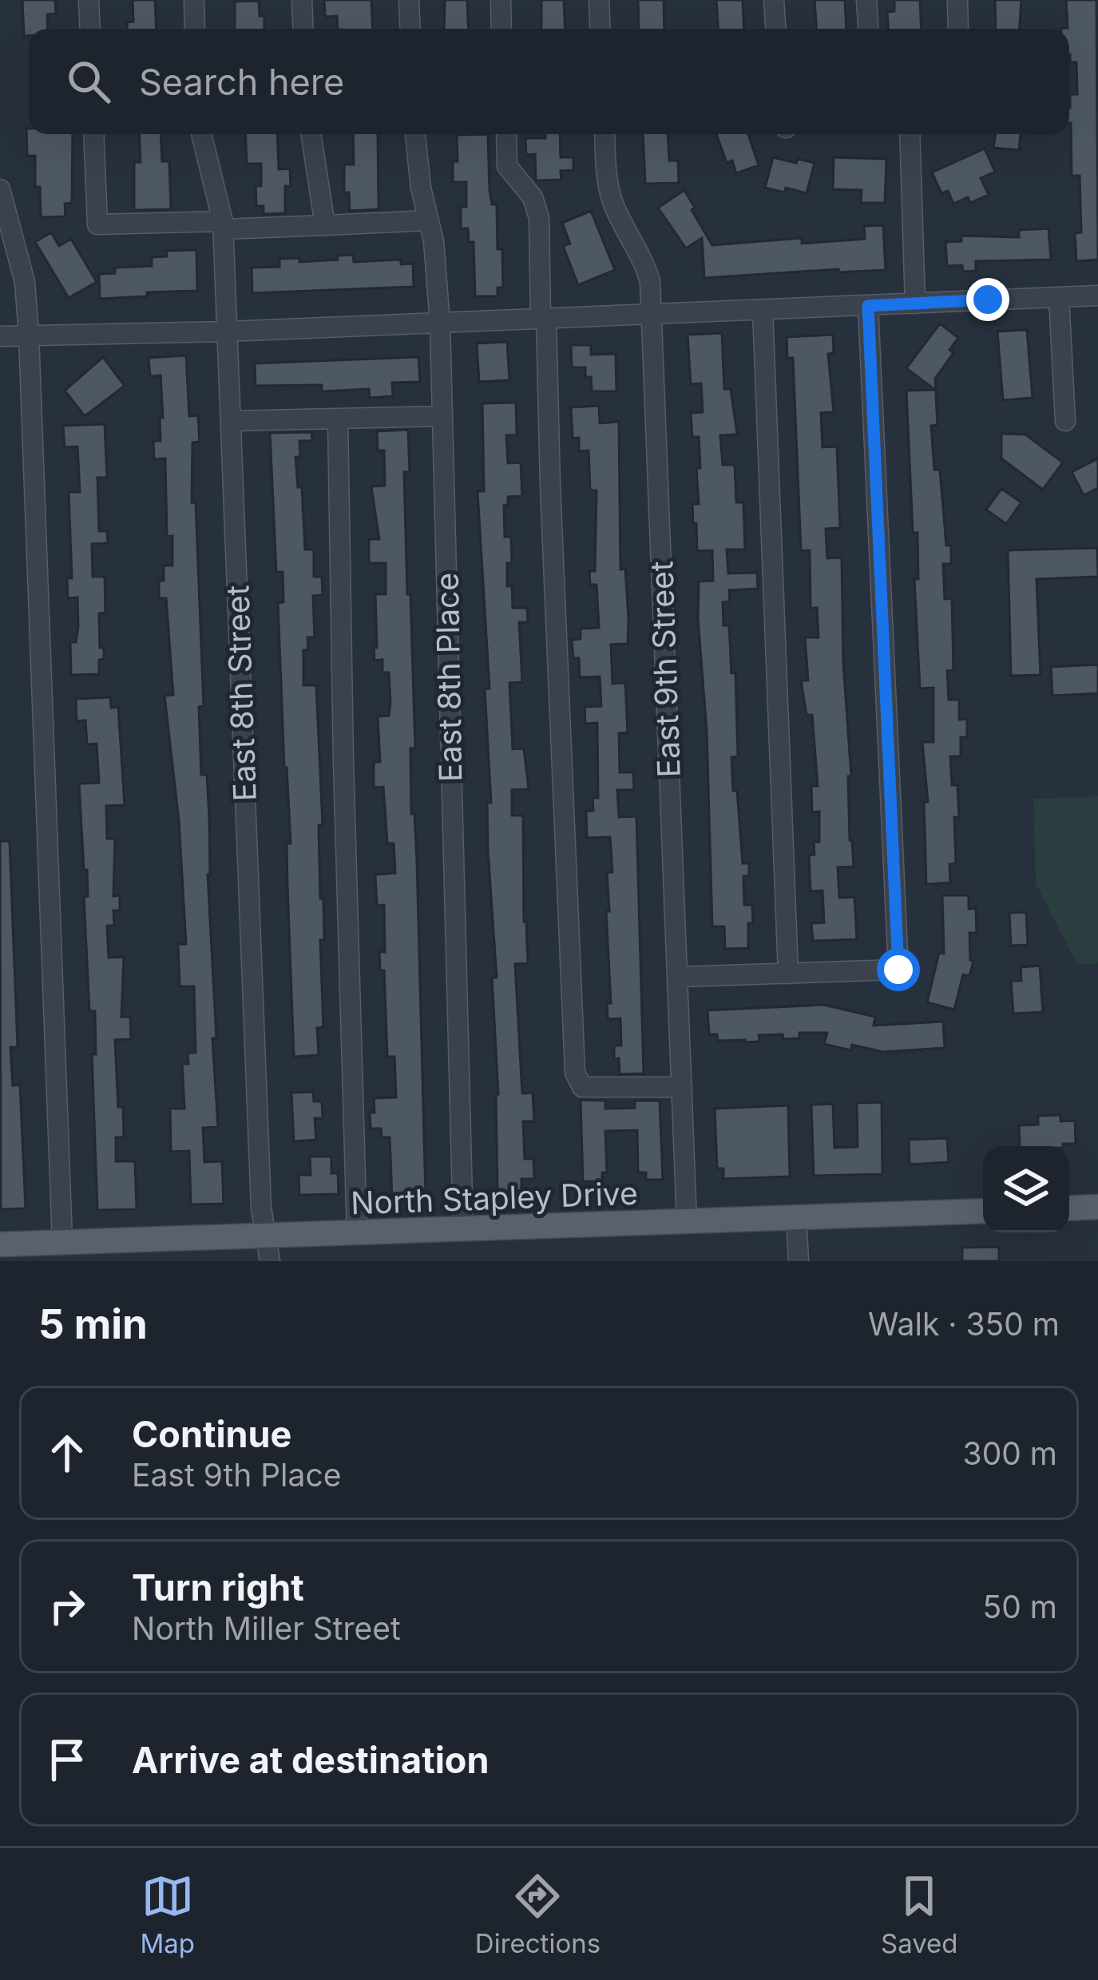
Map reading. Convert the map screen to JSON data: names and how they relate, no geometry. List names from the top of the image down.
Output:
{
  "streets": {
    "main road": ["North Stapley Drive"],
    "street": ["East 9th Street", "East 8th Place", "East 8th Street"]
  },
  "crossings": [
    ["East 9th Street", "North Stapley Drive"],
    ["East 8th Place", "North Stapley Drive"],
    ["East 8th Street", "North Stapley Drive"]
  ],
  "page": {
    "search": "Search here",
    "heading": ["5 min", "Walk · 350 m"],
    "list": [
      ["Continue", "East 9th Place", "300 m"],
      ["Turn right", "North Miller Street", "50 m"],
      "Arrive at destination"
    ],
    "nav": ["Map", "Directions", "Saved"]
  }
}
